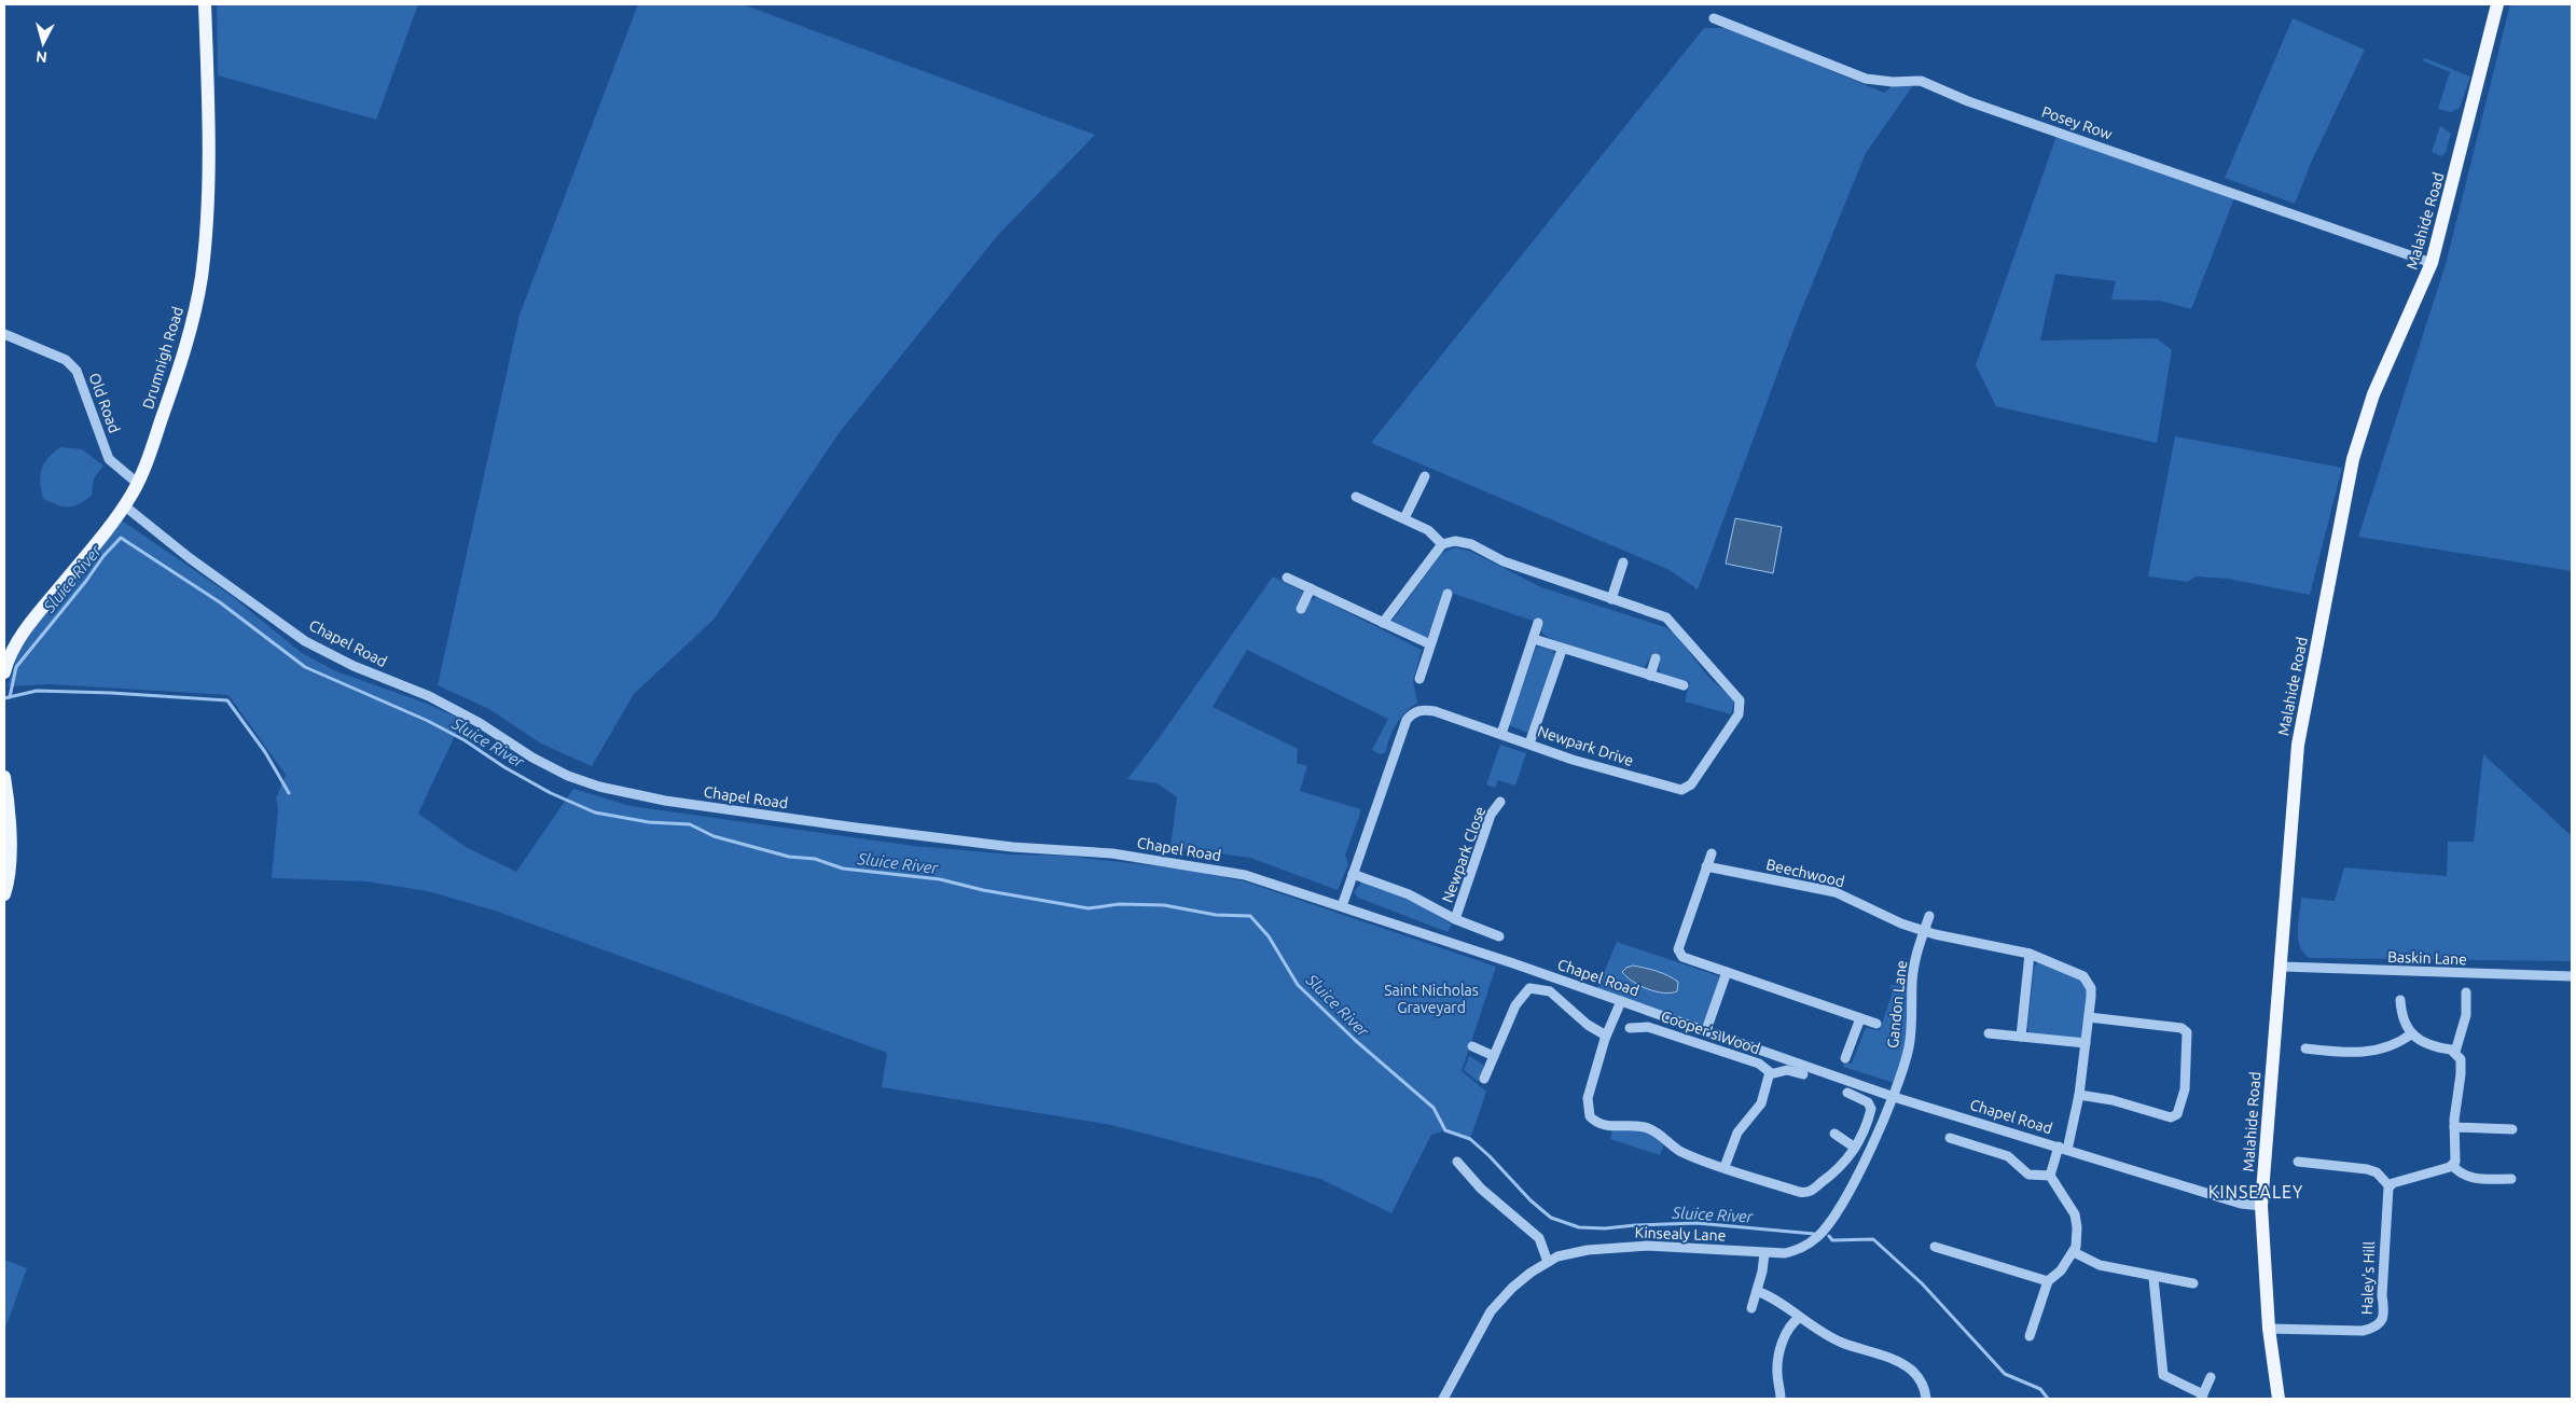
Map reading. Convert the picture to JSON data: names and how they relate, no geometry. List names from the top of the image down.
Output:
{
  "streets": {
    "main road": ["Malahide Road", "Drumnigh Road"],
    "street": [
      "Posey Row",
      "Old Road",
      "Chapel Road",
      "Newpark Drive",
      "Newpark Close",
      "Beechwood",
      "Baskin Lane",
      "Gandon Lane",
      "Cooper's Wood",
      "Kinsealy Lane",
      "Haley's Hill"
    ]
  },
  "crossings": [
    ["Posey Row", "Malahide Road"],
    ["Malahide Road", "Chapel Road"],
    ["Malahide Road", "Baskin Lane"],
    ["Malahide Road", "Haley's Hill"],
    ["Drumnigh Road", "Old Road"],
    ["Drumnigh Road", "Chapel Road"],
    ["Chapel Road", "Newpark Drive"],
    ["Chapel Road", "Gandon Lane"],
    ["Chapel Road", "Kinsealy Lane"],
    ["Newpark Drive", "Newpark Close"],
    ["Beechwood", "Gandon Lane"],
    ["Gandon Lane", "Kinsealy Lane"]
  ],
  "districts": ["KINSEALEY"],
  "water": ["Sluice River"],
  "parks": ["Saint Nicholas Graveyard"],
  "north": "bottom"
}
